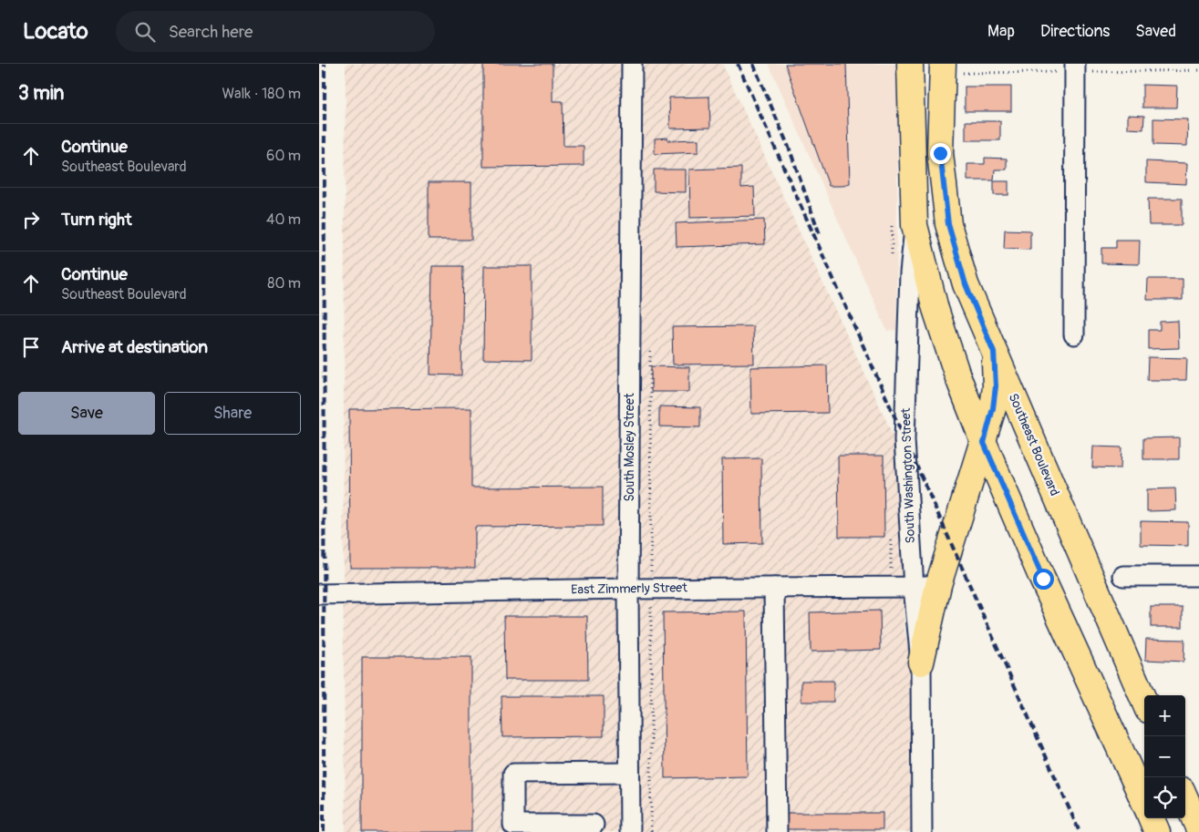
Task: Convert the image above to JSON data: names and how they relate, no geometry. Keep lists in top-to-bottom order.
{
  "streets": {
    "main road": ["Southeast Boulevard", "South Washington Street"],
    "street": ["South Mosley Street", "East Zimmerly Street"]
  },
  "crossings": [
    ["South Mosley Street", "East Zimmerly Street"],
    ["South Washington Street", "East Zimmerly Street"]
  ],
  "page": {
    "header": "Locato",
    "search": "Search here",
    "nav": ["Map", "Directions", "Saved"],
    "heading": ["3 min", "Walk · 180 m"],
    "list": [
      ["Continue", "Southeast Boulevard", "60 m"],
      ["Turn right", "40 m"],
      ["Continue", "Southeast Boulevard", "80 m"],
      "Arrive at destination"
    ],
    "buttons": ["Save", "Share"],
    "map_buttons": ["+", "−"]
  }
}
